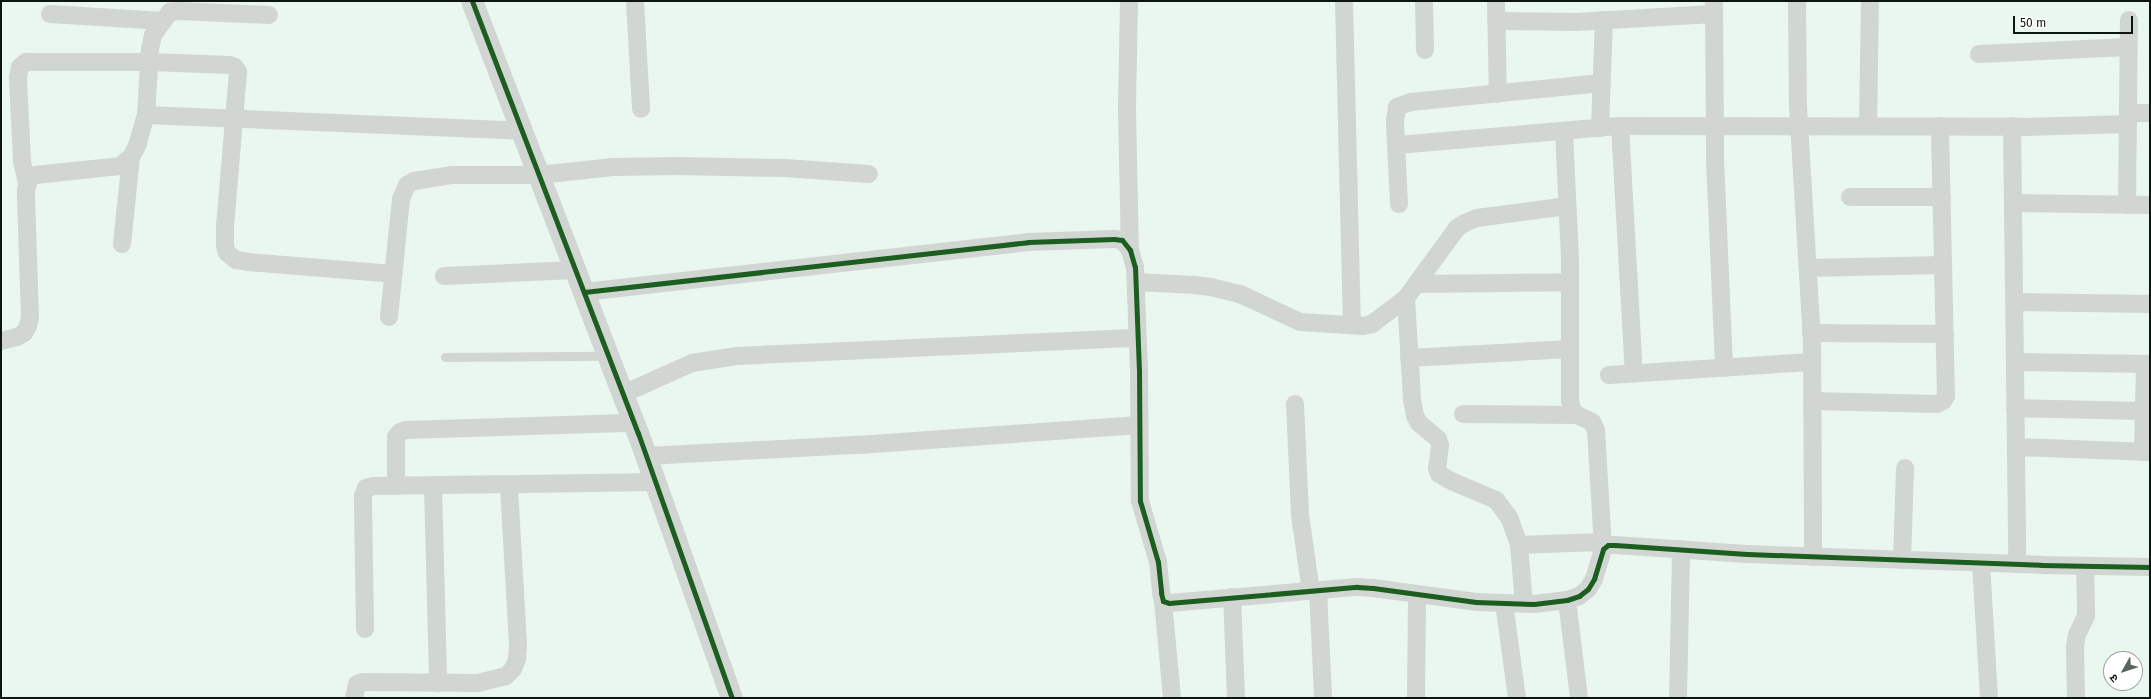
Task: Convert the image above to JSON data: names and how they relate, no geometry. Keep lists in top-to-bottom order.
{
  "scale_bar": "50 m",
  "north": "bottom left"
}
